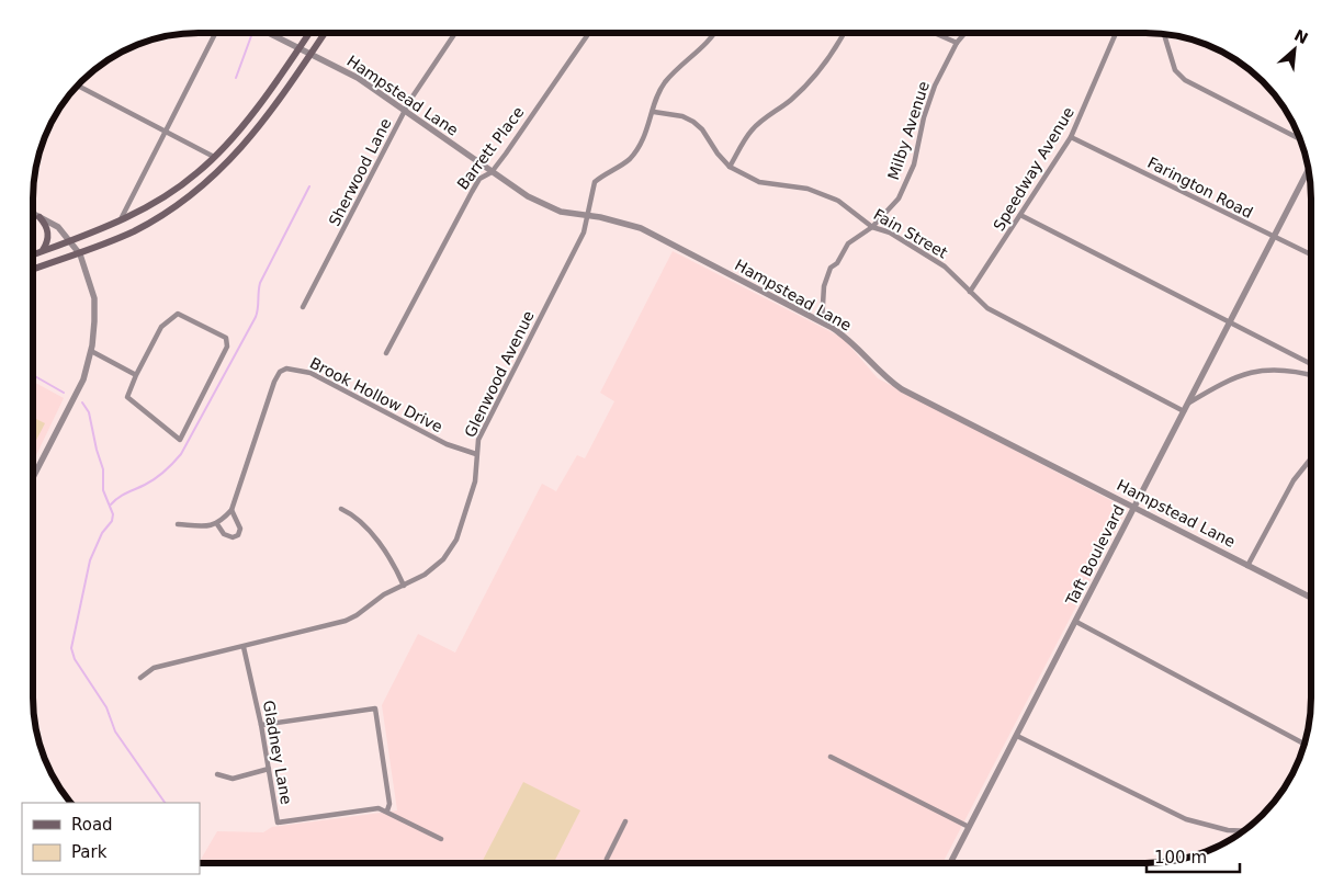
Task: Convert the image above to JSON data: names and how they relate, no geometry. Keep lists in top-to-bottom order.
{
  "streets": {
    "street": [
      "Hampstead Lane",
      "Milby Avenue",
      "Barrett Place",
      "Speedway Avenue",
      "Sherwood Lane",
      "Farington Road",
      "Fain Street",
      "Glenwood Avenue",
      "Brook Hollow Drive",
      "Taft Boulevard",
      "Gladney Lane"
    ]
  },
  "crossings": [
    ["Hampstead Lane", "Milby Avenue"],
    ["Hampstead Lane", "Barrett Place"],
    ["Hampstead Lane", "Sherwood Lane"],
    ["Hampstead Lane", "Glenwood Avenue"],
    ["Hampstead Lane", "Taft Boulevard"],
    ["Milby Avenue", "Fain Street"],
    ["Speedway Avenue", "Farington Road"],
    ["Speedway Avenue", "Fain Street"],
    ["Farington Road", "Taft Boulevard"],
    ["Fain Street", "Glenwood Avenue"],
    ["Fain Street", "Taft Boulevard"],
    ["Glenwood Avenue", "Brook Hollow Drive"],
    ["Glenwood Avenue", "Gladney Lane"]
  ],
  "legend": ["Road", "Park"],
  "scale_bar": "100 m",
  "north": "top right"
}
